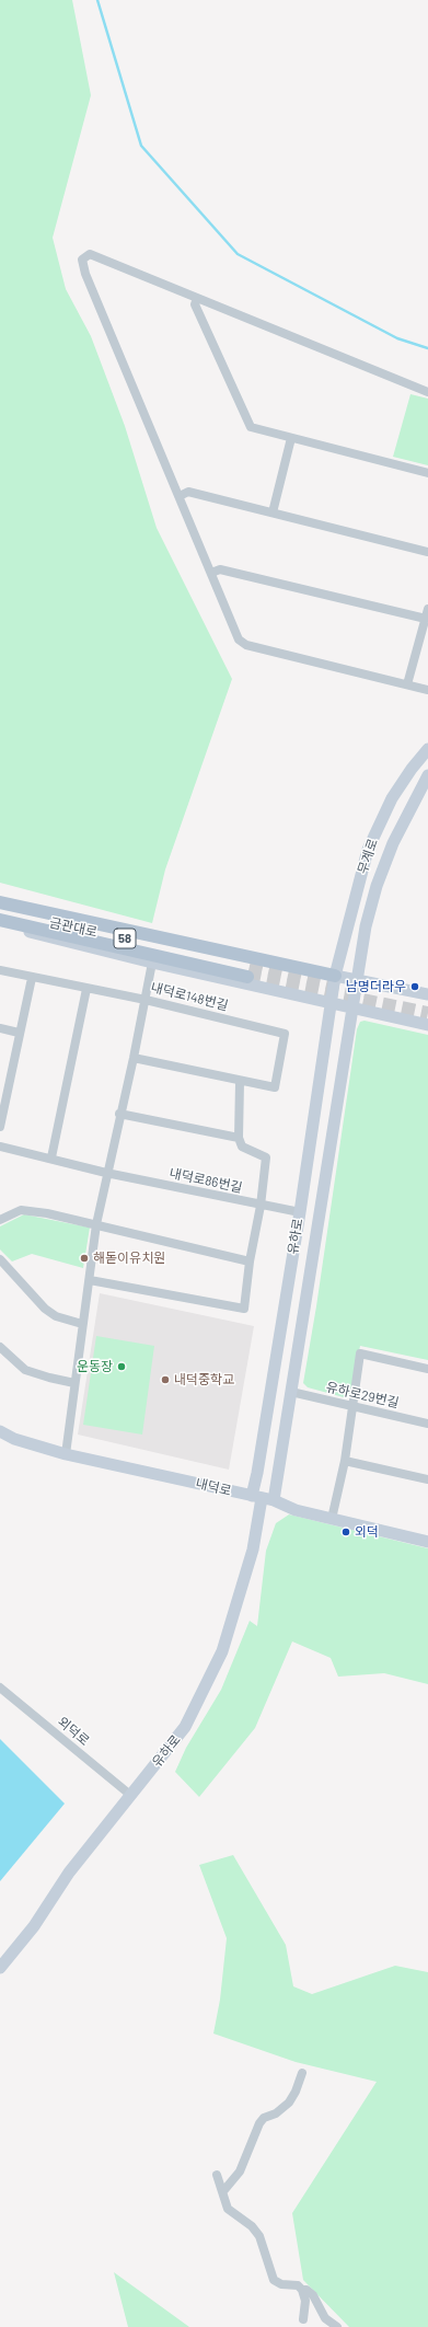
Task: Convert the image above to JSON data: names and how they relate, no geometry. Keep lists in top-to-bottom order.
{
  "streets": {
    "main road": ["금관대로", "58"],
    "street": [
      "무계로",
      "내덕로148번길",
      "내덕로86번길",
      "유하로",
      "유하로29번길",
      "내덕로",
      "외덕로"
    ]
  },
  "crossings": [
    ["무계로", "유하로"],
    ["내덕로86번길", "유하로"],
    ["유하로", "유하로29번길"],
    ["유하로", "내덕로"],
    ["유하로", "외덕로"]
  ],
  "places": [
    "남명더라우",
    "해돋이유치원",
    "운동장",
    "내덕중학교",
    "외덕"
  ]
}
